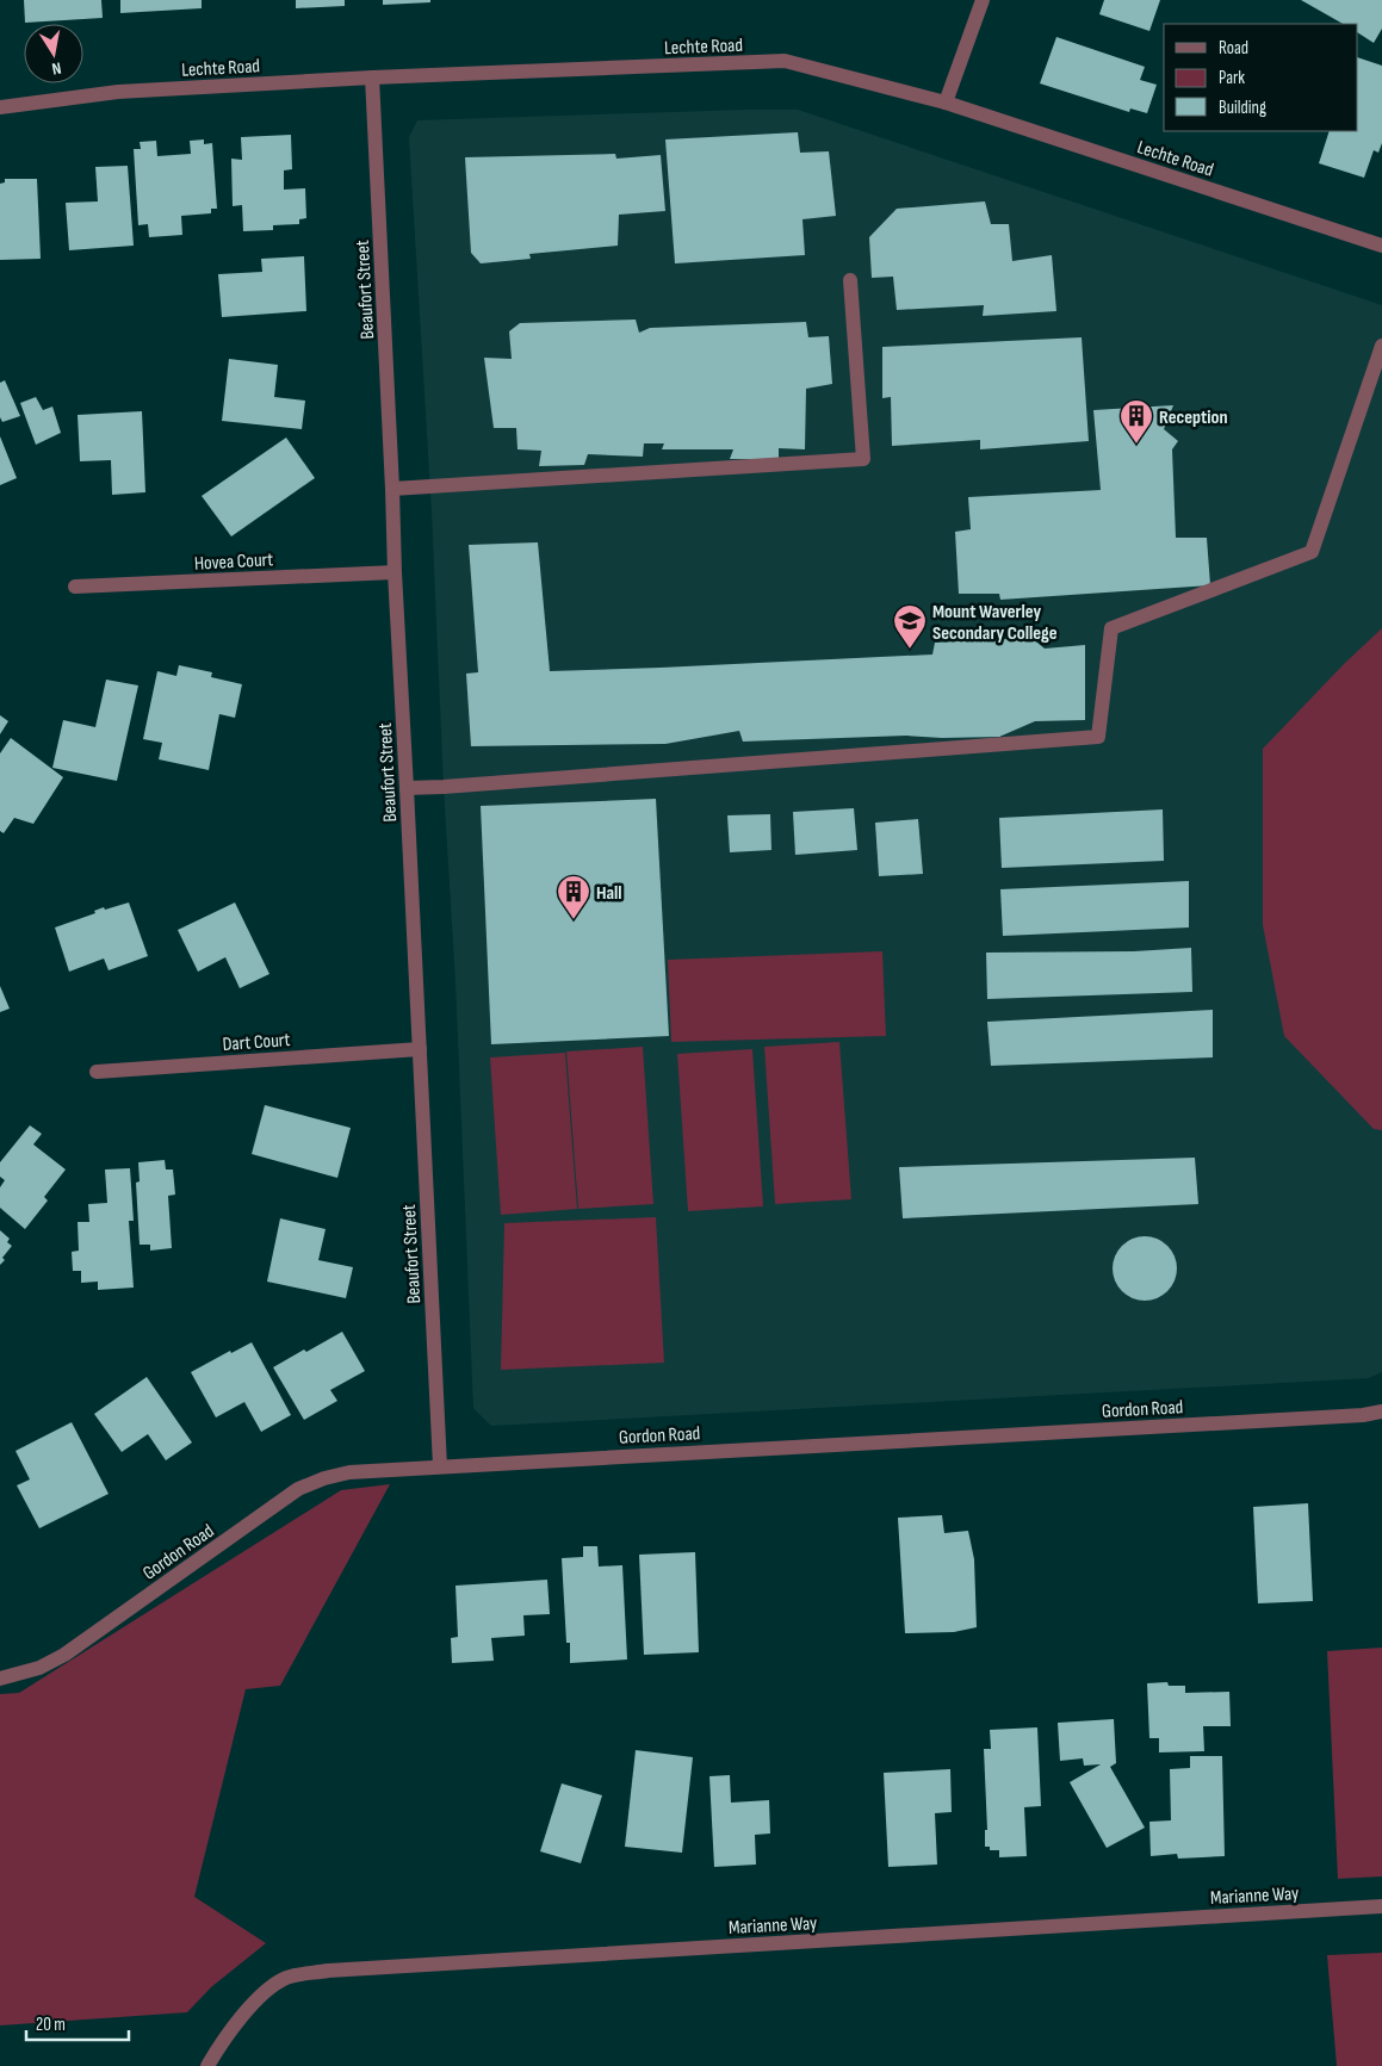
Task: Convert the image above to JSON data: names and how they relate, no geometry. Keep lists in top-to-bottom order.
{
  "streets": {
    "street": [
      "Lechte Road",
      "Beaufort Street",
      "Hovea Court",
      "Dart Court",
      "Gordon Road",
      "Marianne Way"
    ]
  },
  "crossings": [
    ["Lechte Road", "Beaufort Street"],
    ["Beaufort Street", "Hovea Court"],
    ["Beaufort Street", "Dart Court"],
    ["Beaufort Street", "Gordon Road"]
  ],
  "places": {
    "building": ["Reception", "Hall"],
    "school or university": ["Mount Waverley Secondary College"]
  },
  "legend": ["Road", "Park", "Building"],
  "scale_bar": "20 m",
  "north": "bottom"
}
